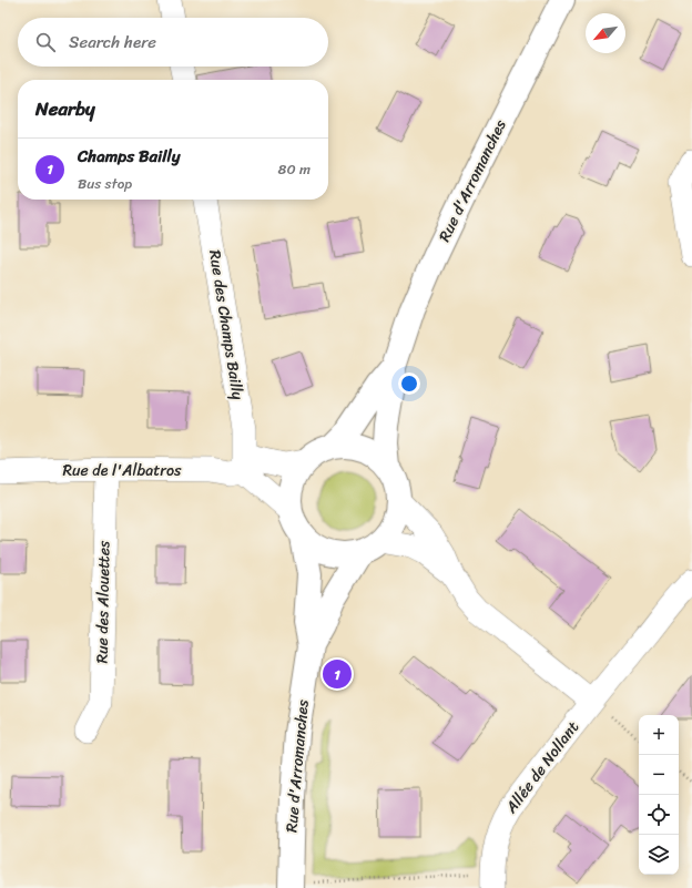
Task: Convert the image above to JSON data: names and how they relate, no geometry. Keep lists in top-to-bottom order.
{
  "streets": {
    "main road": ["Rue d'Arromanches"],
    "street": [
      "Rue des Champs Bailly",
      "Rue de l'Albatros",
      "Rue des Alouettes",
      "Allée de Nollant"
    ]
  },
  "crossings": [
    ["Rue des Champs Bailly", "Rue de l'Albatros"],
    ["Rue de l'Albatros", "Rue des Alouettes"]
  ],
  "north": "bottom left",
  "page": {
    "search": "Search here",
    "heading": "Nearby",
    "list": [
      {
        "mark": "1",
        "name": "Champs Bailly",
        "note": "Bus stop",
        "value": "80 m"
      }
    ],
    "pins": "1",
    "map_buttons": ["+", "−"]
  }
}
